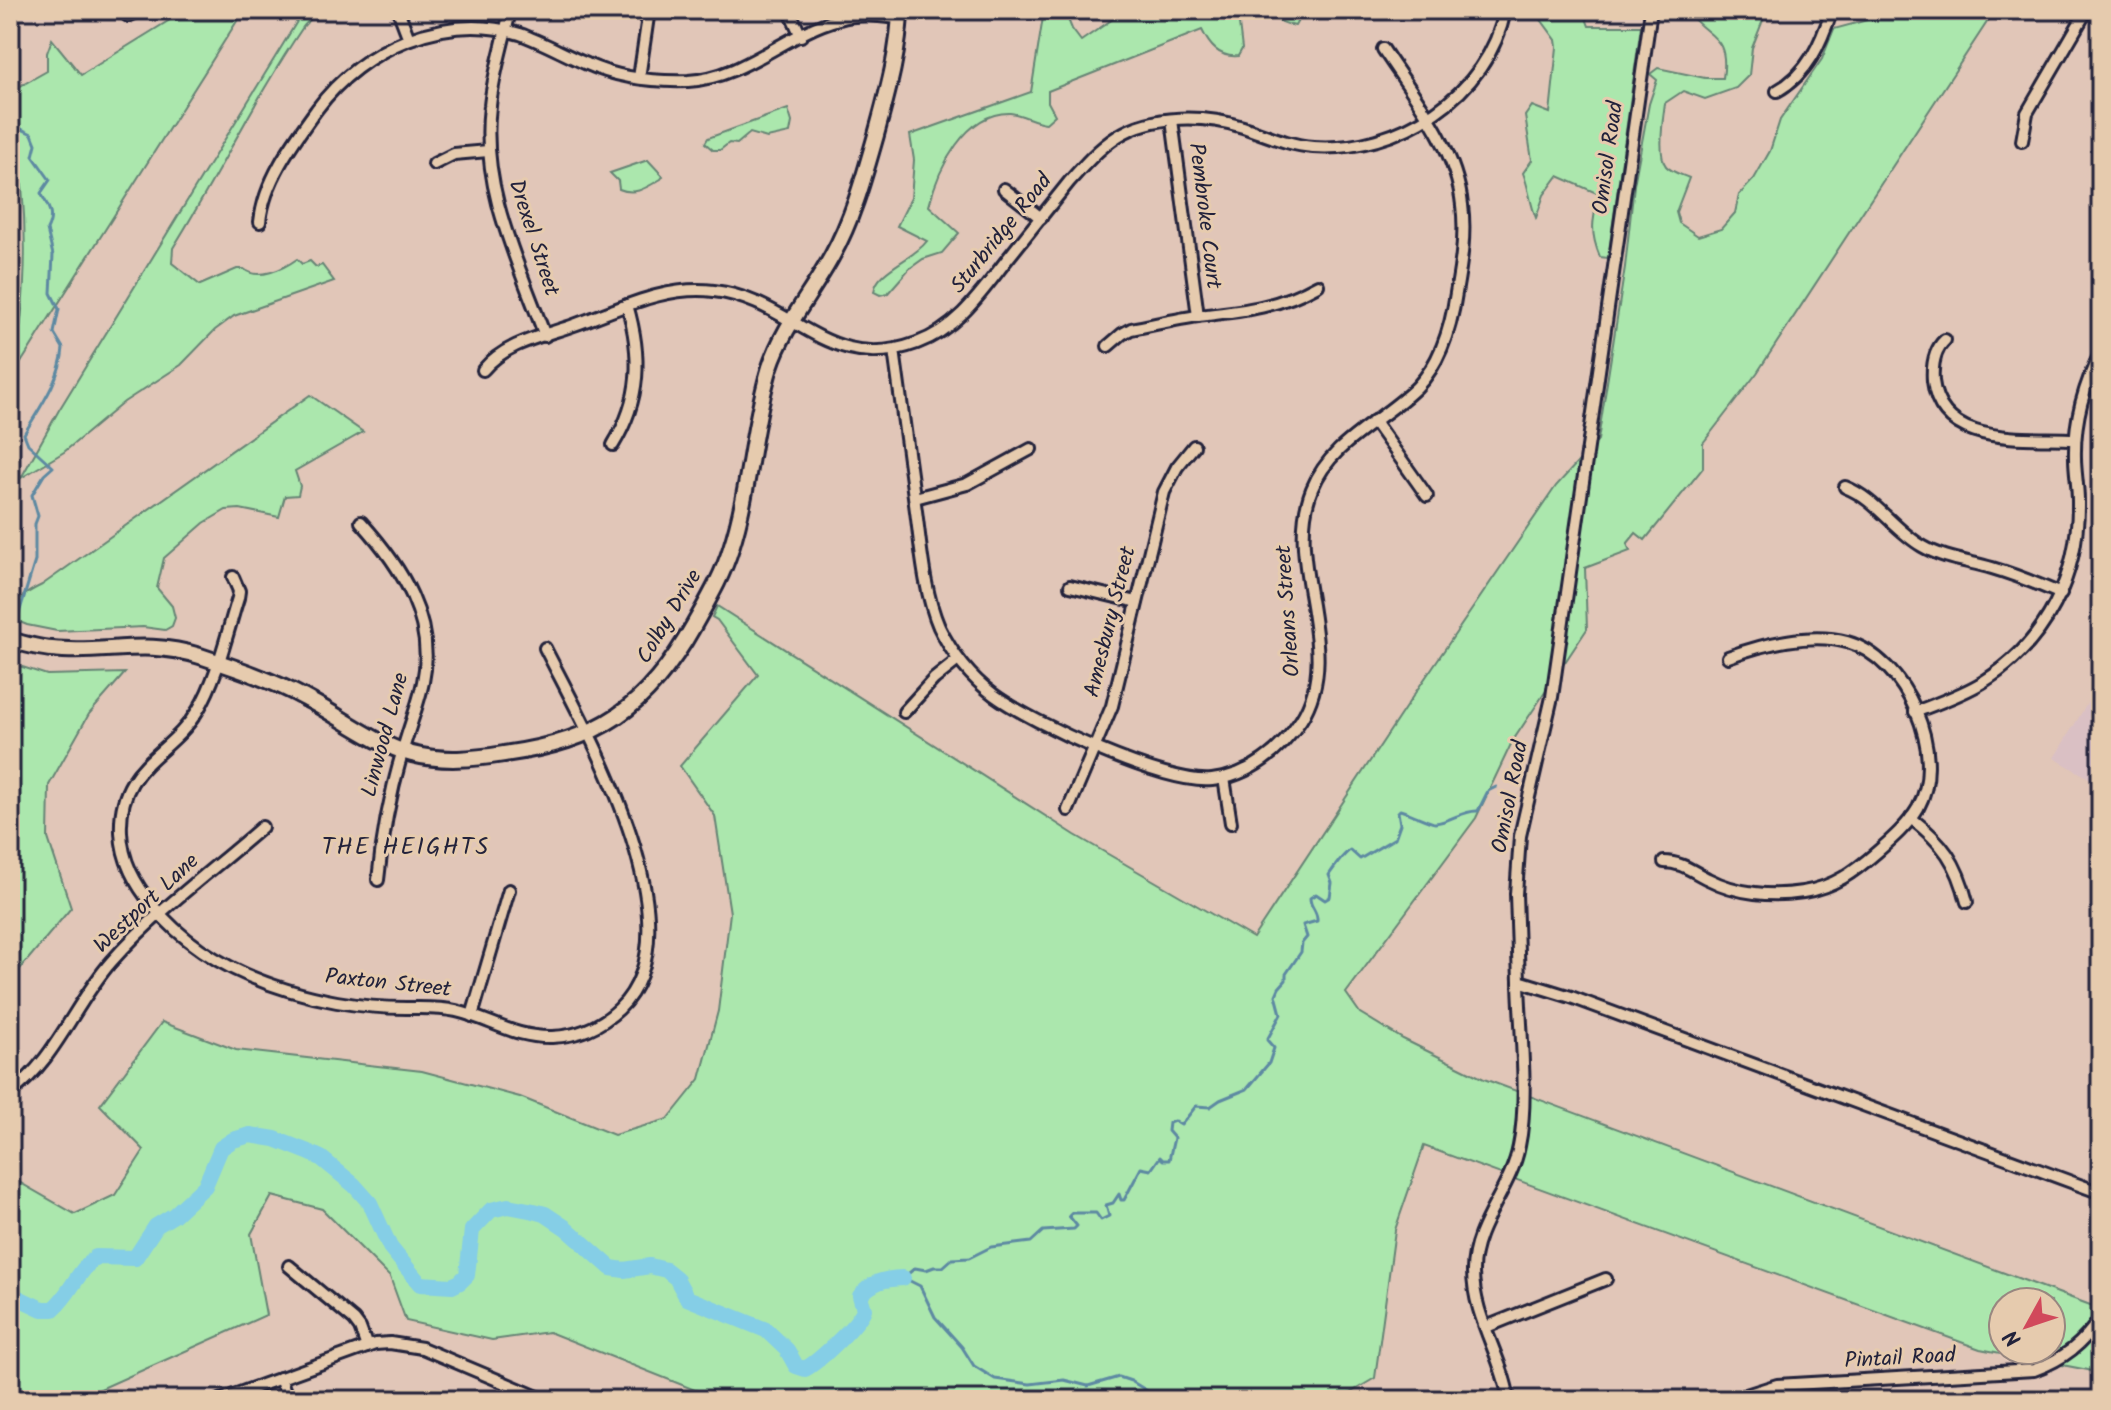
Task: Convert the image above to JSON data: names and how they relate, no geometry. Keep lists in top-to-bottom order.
{
  "streets": {
    "street": [
      "Omisol Road",
      "Pembroke Court",
      "Sturbridge Road",
      "Drexel Street",
      "Orleans Street",
      "Colby Drive",
      "Amesbury Street",
      "Linwood Lane",
      "Westport Lane",
      "Paxton Street",
      "Pintail Road"
    ]
  },
  "crossings": [
    ["Pembroke Court", "Sturbridge Road"],
    ["Sturbridge Road", "Drexel Street"],
    ["Sturbridge Road", "Orleans Street"],
    ["Sturbridge Road", "Colby Drive"],
    ["Orleans Street", "Amesbury Street"],
    ["Colby Drive", "Linwood Lane"],
    ["Colby Drive", "Paxton Street"],
    ["Westport Lane", "Paxton Street"]
  ],
  "districts": ["THE HEIGHTS"],
  "north": "bottom left"
}
